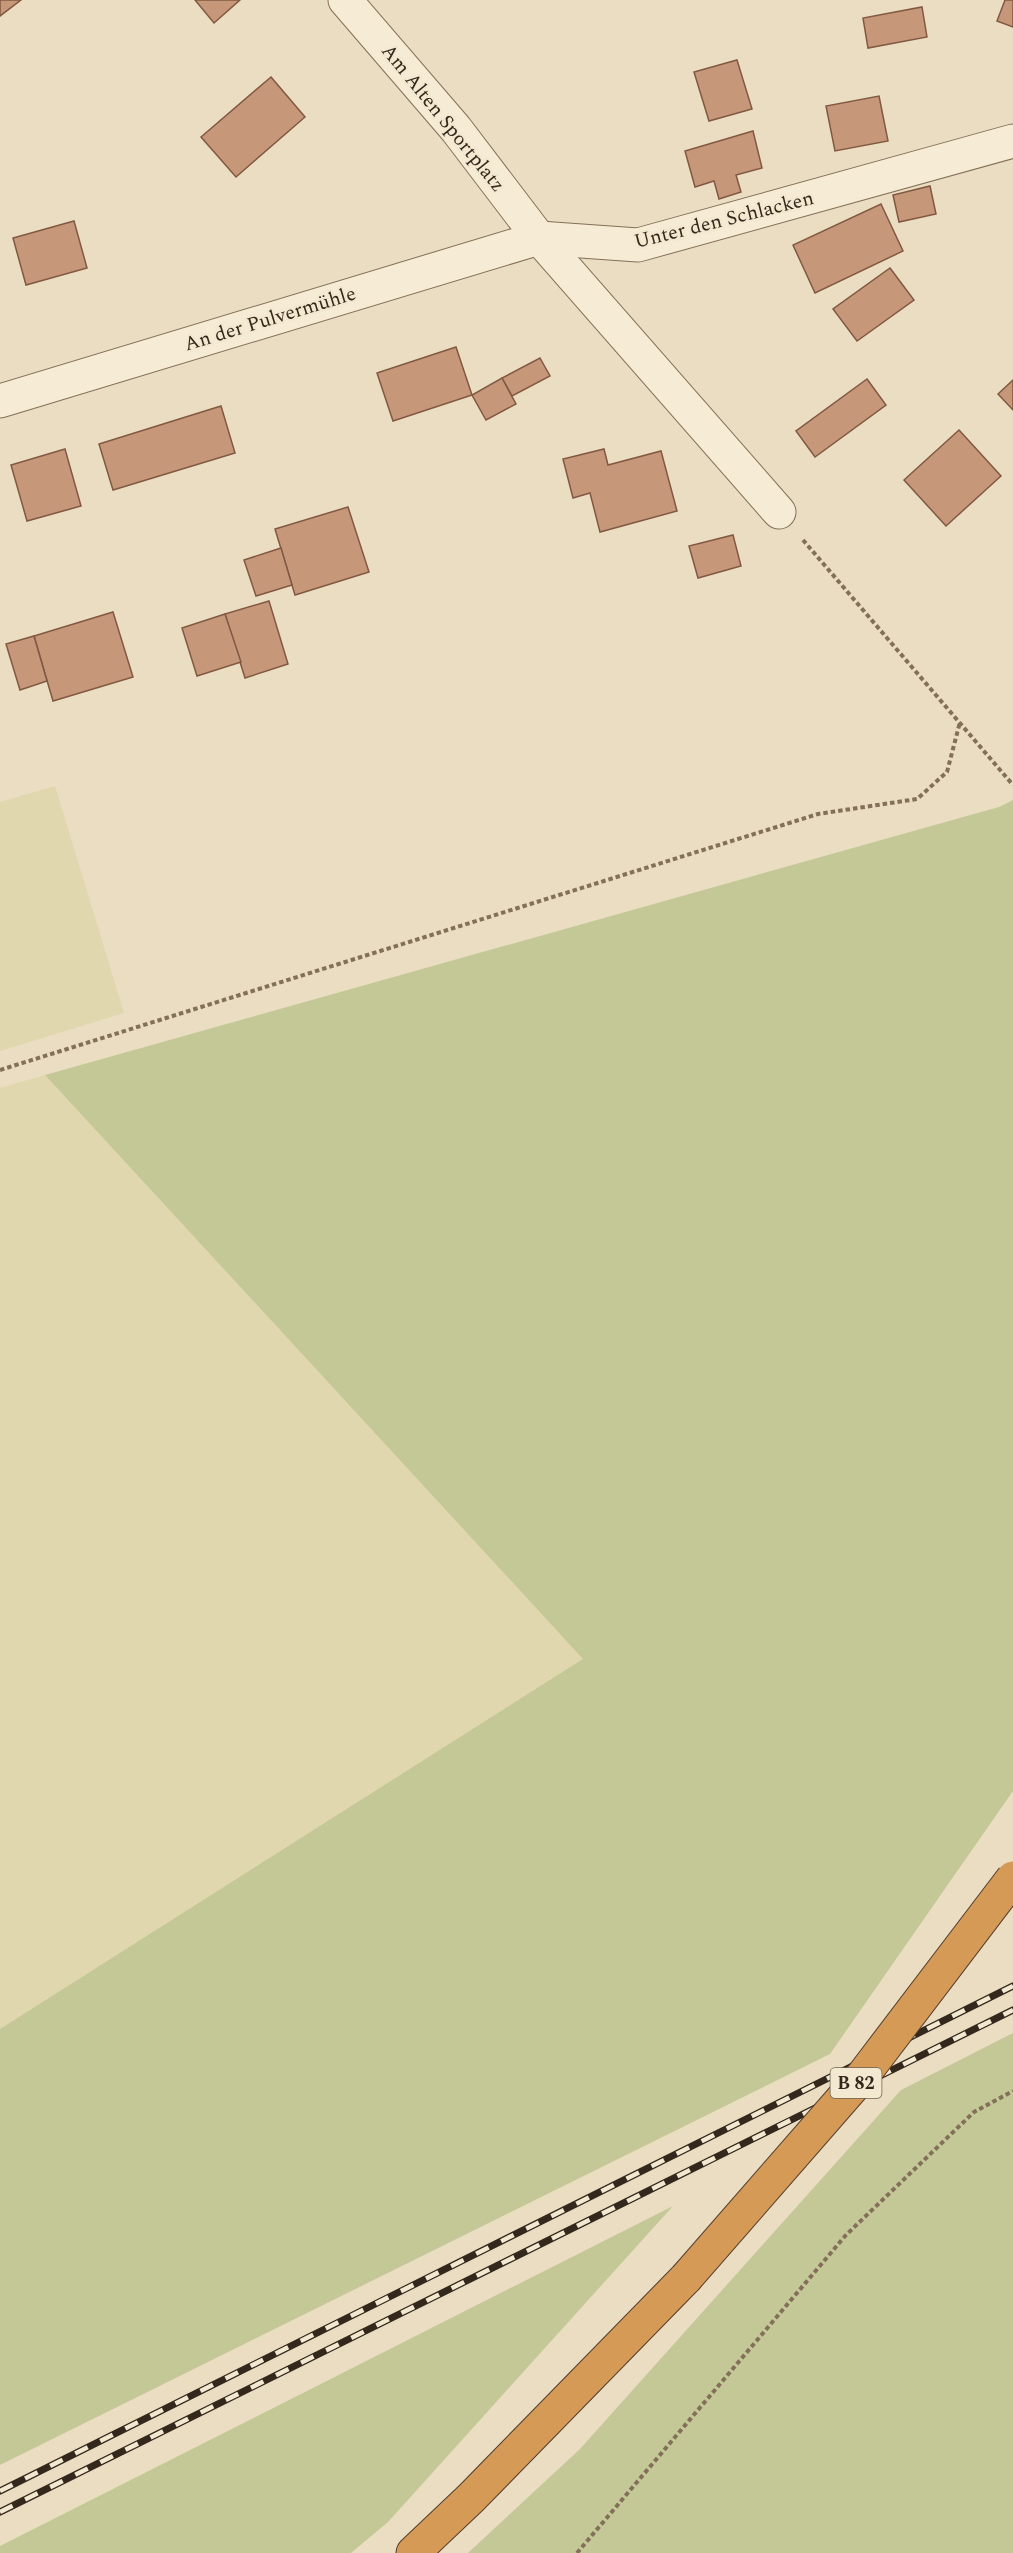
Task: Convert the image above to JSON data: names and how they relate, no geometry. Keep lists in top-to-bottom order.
{
  "streets": {
    "highway": ["B 82"],
    "street": ["Am Alten Sportplatz", "Unter den Schlacken", "An der Pulvermühle"]
  },
  "crossings": [
    ["Am Alten Sportplatz", "Unter den Schlacken"],
    ["Am Alten Sportplatz", "An der Pulvermühle"],
    ["Unter den Schlacken", "An der Pulvermühle"]
  ]
}
